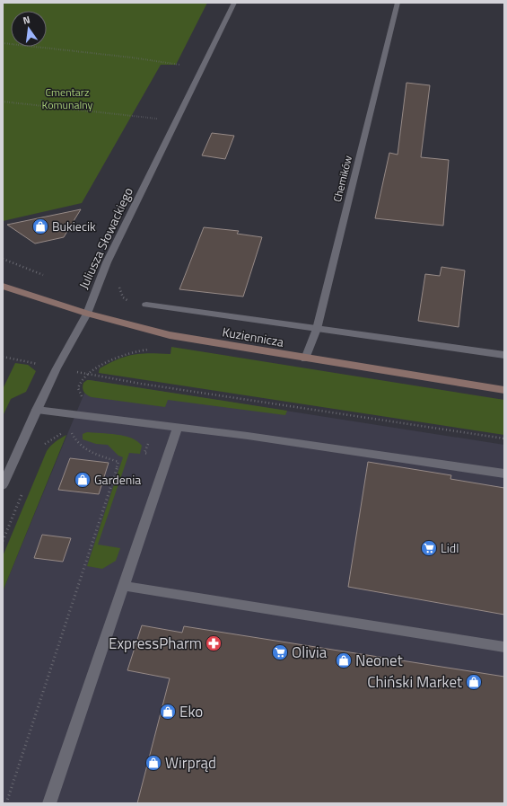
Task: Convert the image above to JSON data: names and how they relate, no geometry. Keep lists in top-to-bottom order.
{
  "streets": {
    "main road": ["Kuziennicza"],
    "street": ["Chemików", "Juliusza Słowackiego"]
  },
  "crossings": [
    ["Chemików", "Kuziennicza"],
    ["Juliusza Słowackiego", "Kuziennicza"]
  ],
  "parks": ["Cmentarz Komunalny"],
  "places": {
    "shop": [
      "Bukiecik",
      "Gardenia",
      "Neonet",
      "Chiński Market",
      "Eko",
      "Wirprąd"
    ],
    "supermarket": ["Lidl", "Olivia"],
    "pharmacy": ["ExpressPharm"]
  },
  "north": "top"
}
